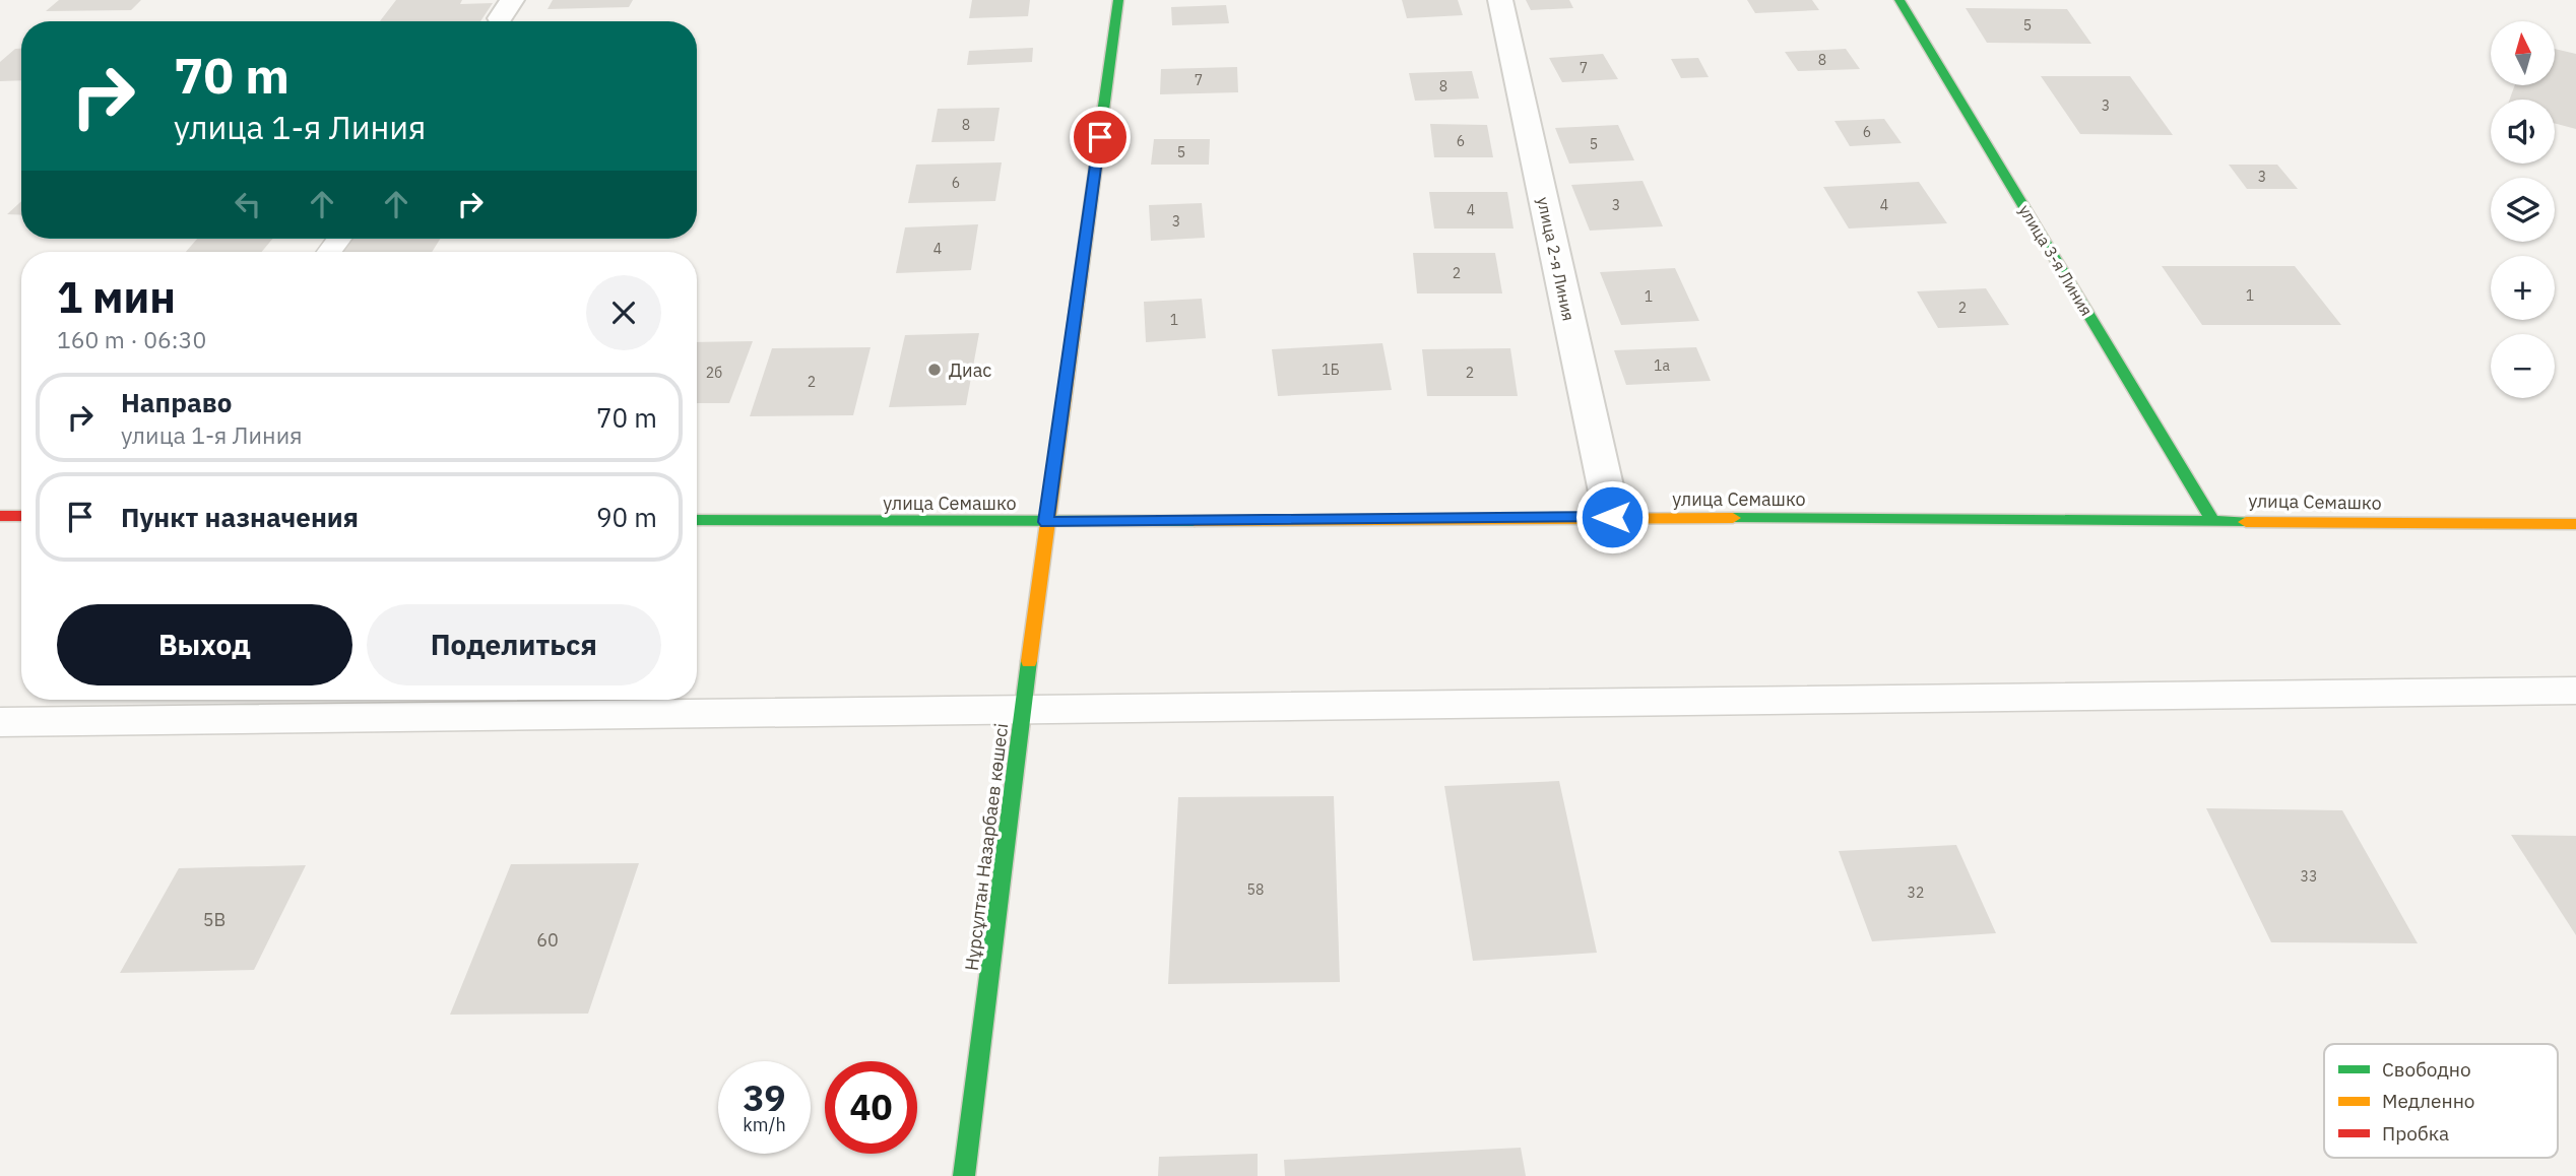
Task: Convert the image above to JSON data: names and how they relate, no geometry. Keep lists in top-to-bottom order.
{
  "streets": {
    "street": [
      "улица 2-я Линия",
      "улица 3-я Линия",
      "улица Семашко",
      "Нұрсұлтан Назарбаев көшесі"
    ]
  },
  "crossings": [
    ["улица 2-я Линия", "улица Семашко"],
    ["улица 3-я Линия", "улица Семашко"],
    ["улица Семашко", "Нұрсұлтан Назарбаев көшесі"]
  ],
  "places": ["Диас"],
  "house_numbers": [
    "5",
    "8",
    "7",
    "7",
    "8",
    "3",
    "8",
    "6",
    "6",
    "5",
    "5",
    "3",
    "6",
    "3",
    "4",
    "4",
    "3",
    "4",
    "2",
    "1",
    "1",
    "2",
    "1",
    "1а",
    "1Б",
    "2б",
    "2",
    "2",
    "33",
    "58",
    "32",
    "5В",
    "60"
  ],
  "legend": ["Свободно", "Медленно", "Пробка"],
  "north": "top",
  "page": {
    "map_buttons": ["+", "−"],
    "turn": ["70 m", "улица 1-я Линия"],
    "heading": ["1 мин", "160 m · 06:30"],
    "list": [
      {
        "name": "Направо",
        "note": "улица 1-я Линия",
        "value": "70 m"
      },
      {
        "name": "Пункт назначения",
        "value": "90 m"
      }
    ],
    "buttons": ["Выход", "Поделиться"],
    "speed": "39 km/h",
    "limit": "40"
  }
}
